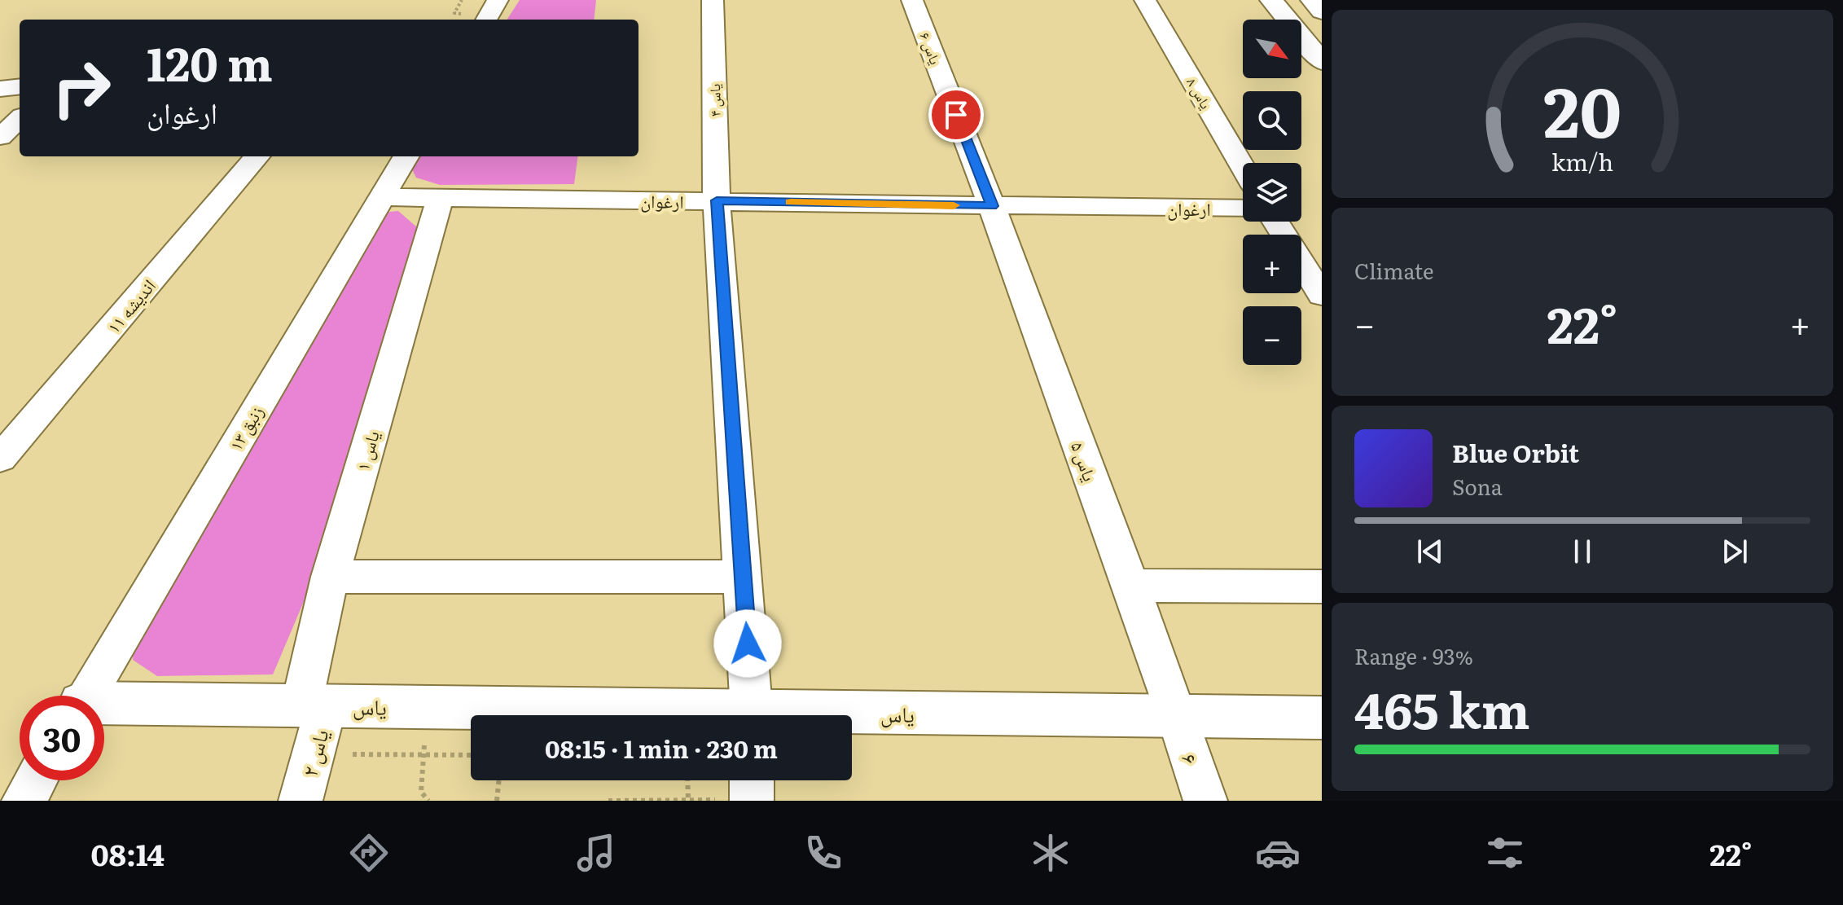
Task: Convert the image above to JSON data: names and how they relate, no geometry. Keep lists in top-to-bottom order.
{
  "streets": {
    "street": [
      "یاس ۶",
      "یاس ۸",
      "یاس ۴",
      "ارغوان",
      "اندیشه ۱۱",
      "زنبق ۱۳",
      "یاس ۱",
      "یاس ۵",
      "یاس",
      "یاس ۲",
      "۶"
    ]
  },
  "crossings": [
    ["یاس ۶", "ارغوان"],
    ["یاس ۶", "یاس ۵"],
    ["یاس ۴", "ارغوان"],
    ["ارغوان", "زنبق ۱۳"],
    ["ارغوان", "یاس ۱"],
    ["ارغوان", "یاس ۵"],
    ["یاس ۱", "یاس"],
    ["یاس ۱", "یاس ۲"],
    ["یاس ۵", "یاس"],
    ["یاس ۵", "۶"],
    ["یاس", "یاس ۲"],
    ["یاس", "۶"]
  ],
  "north": "bottom right",
  "page": {
    "map_buttons": ["+", "−"],
    "turn": ["120 m", "ارغوان"],
    "tile": [
      "Climate",
      ["Range · 93%", "465 km"]
    ],
    "heat": ["−", "22°", "+"],
    "song": ["Blue Orbit", "Sona"],
    "limit": "30",
    "trip": "08:15 · 1 min · 230 m",
    "tabs": ["08:14", "22°"],
    "gauge": ["20", "km/h"]
  }
}
